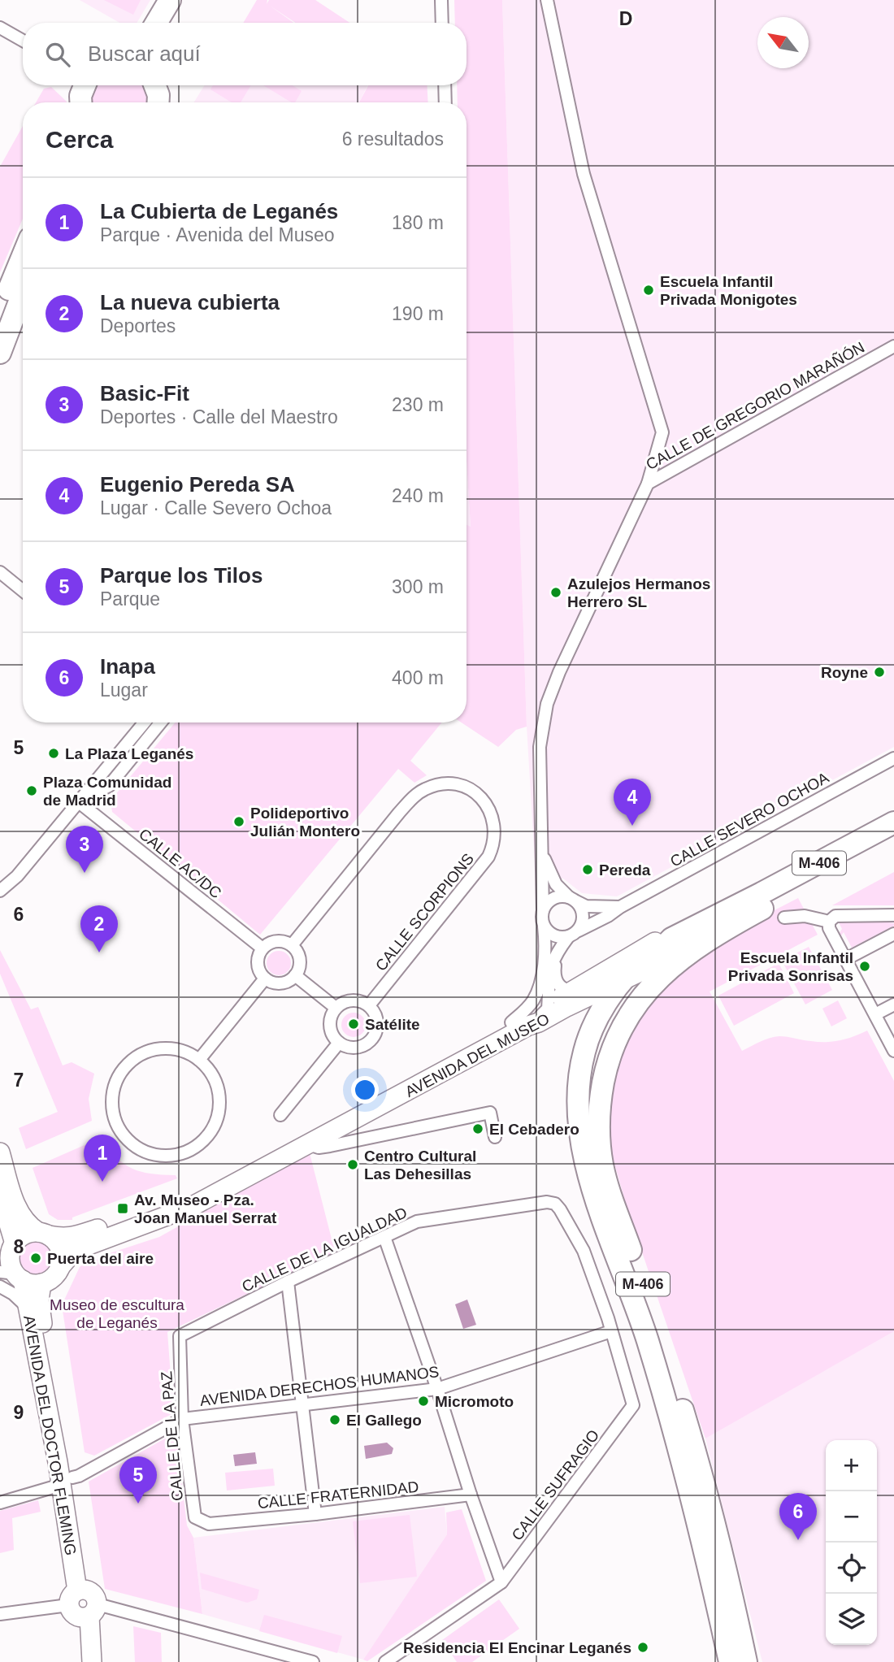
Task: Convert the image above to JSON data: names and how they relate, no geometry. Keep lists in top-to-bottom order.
{
  "streets": {
    "highway": ["M-406", "AVENIDA DEL MUSEO"],
    "main road": ["AVENIDA DEL DOCTOR FLEMING"],
    "street": [
      "CALLE DE GREGORIO MARAÑÓN",
      "CALLE SEVERO OCHOA",
      "CALLE AC/DC",
      "CALLE SCORPIONS",
      "CALLE DE LA IGUALDAD",
      "AVENIDA DERECHOS HUMANOS",
      "CALLE DE LA PAZ",
      "CALLE SUFRAGIO",
      "CALLE FRATERNIDAD"
    ]
  },
  "crossings": [
    ["CALLE DE GREGORIO MARAÑÓN", "CALLE SEVERO OCHOA"],
    ["CALLE AC/DC", "CALLE SCORPIONS"],
    ["M-406", "AVENIDA DEL MUSEO"],
    ["AVENIDA DEL MUSEO", "AVENIDA DEL DOCTOR FLEMING"],
    ["CALLE DE LA IGUALDAD", "AVENIDA DERECHOS HUMANOS"],
    ["CALLE DE LA IGUALDAD", "CALLE DE LA PAZ"],
    ["CALLE DE LA IGUALDAD", "CALLE SUFRAGIO"],
    ["AVENIDA DERECHOS HUMANOS", "AVENIDA DEL DOCTOR FLEMING"],
    ["AVENIDA DERECHOS HUMANOS", "CALLE DE LA PAZ"],
    ["AVENIDA DERECHOS HUMANOS", "CALLE SUFRAGIO"],
    ["CALLE DE LA PAZ", "CALLE FRATERNIDAD"]
  ],
  "parks": ["Museo de escultura de Leganés"],
  "places": {
    "other": [
      "Escuela Infantil Privada Monigotes",
      "Azulejos Hermanos Herrero SL",
      "Royne",
      "La Plaza Leganés",
      "Plaza Comunidad de Madrid",
      "Polideportivo Julián Montero",
      "Pereda",
      "Escuela Infantil Privada Sonrisas",
      "Satélite",
      "El Cebadero",
      "Centro Cultural Las Dehesillas",
      "Puerta del aire",
      "Micromoto",
      "El Gallego",
      "Residencia El Encinar Leganés"
    ],
    "transit": ["Av. Museo - Pza. Joan Manuel Serrat"]
  },
  "north": "top left",
  "page": {
    "search": "Buscar aquí",
    "heading": ["Cerca", "6 resultados"],
    "list": [
      {
        "mark": "1",
        "name": "La Cubierta de Leganés",
        "note": "Parque · Avenida del Museo",
        "value": "180 m"
      },
      {
        "mark": "2",
        "name": "La nueva cubierta",
        "note": "Deportes",
        "value": "190 m"
      },
      {
        "mark": "3",
        "name": "Basic-Fit",
        "note": "Deportes · Calle del Maestro",
        "value": "230 m"
      },
      {
        "mark": "4",
        "name": "Eugenio Pereda SA",
        "note": "Lugar · Calle Severo Ochoa",
        "value": "240 m"
      },
      {
        "mark": "5",
        "name": "Parque los Tilos",
        "note": "Parque",
        "value": "300 m"
      },
      {
        "mark": "6",
        "name": "Inapa",
        "note": "Lugar",
        "value": "400 m"
      }
    ],
    "pins": [
      "4",
      "3",
      "2",
      "1",
      "5",
      "6"
    ],
    "map_buttons": ["+", "−"]
  },
  "grid": {
    "columns": ["D"],
    "rows": [
      "5",
      "6",
      "7",
      "8",
      "9"
    ]
  }
}
